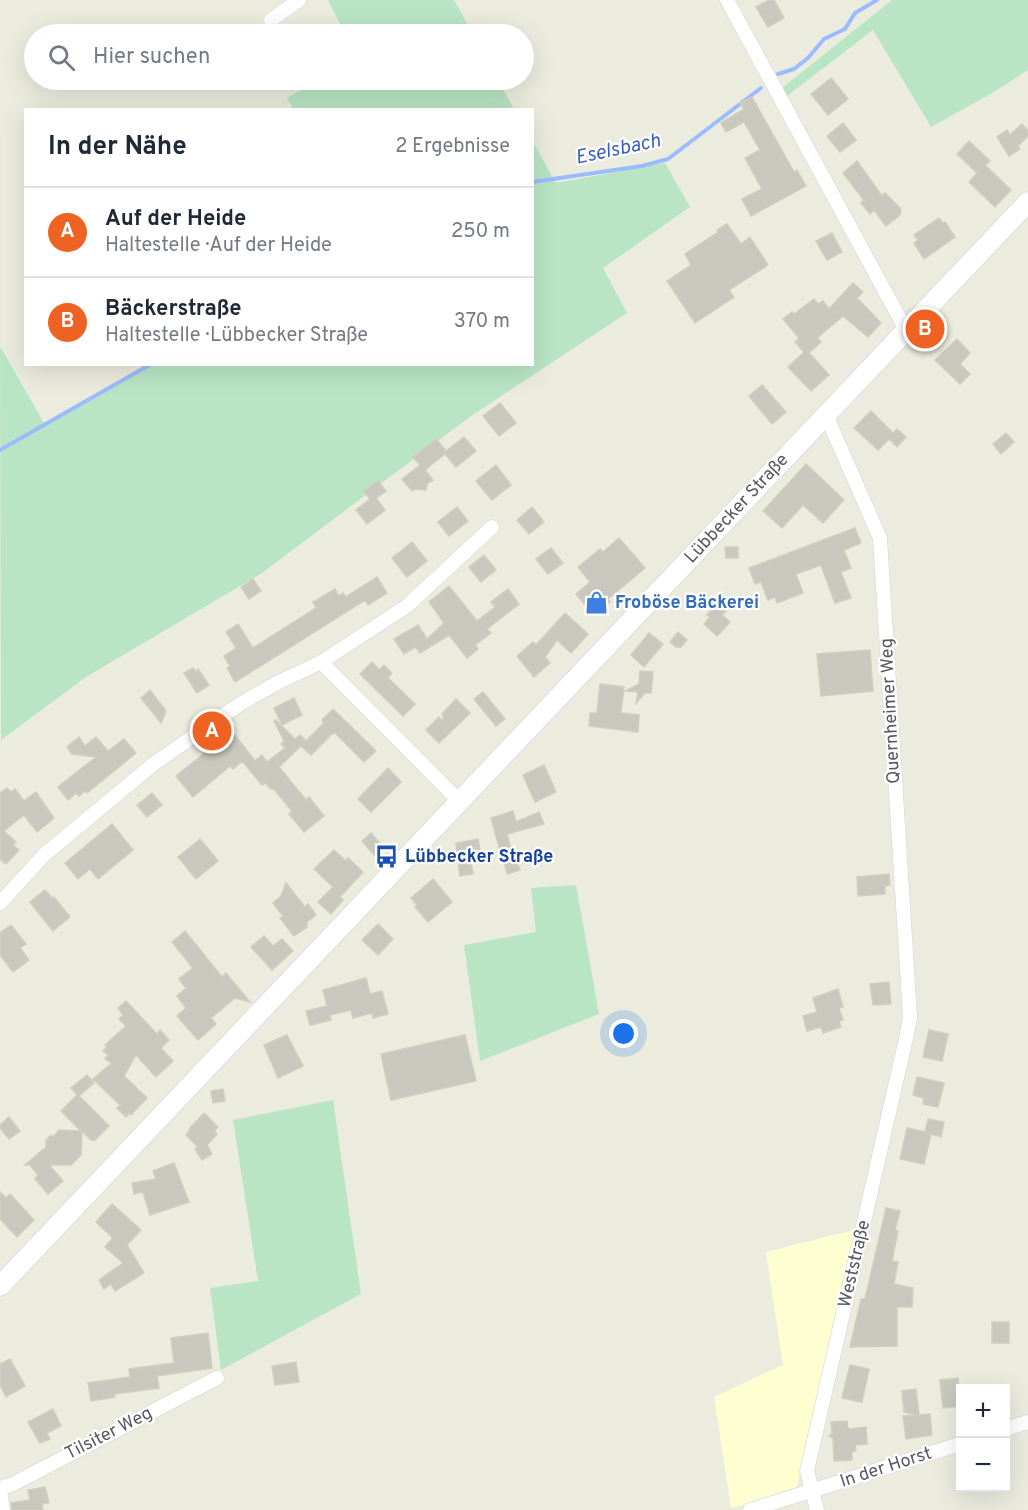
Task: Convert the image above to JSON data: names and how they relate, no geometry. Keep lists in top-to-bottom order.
{
  "streets": {
    "main road": ["Lübbecker Straße"],
    "street": [
      "Quernheimer Weg",
      "Weststraße",
      "Tilsiter Weg",
      "In der Horst"
    ]
  },
  "crossings": [
    ["Lübbecker Straße", "Quernheimer Weg"],
    ["Quernheimer Weg", "Weststraße"],
    ["Weststraße", "In der Horst"]
  ],
  "water": ["Eselsbach"],
  "places": {
    "shop": ["Froböse Bäckerei"],
    "bus stop": ["Lübbecker Straße"]
  },
  "page": {
    "search": "Hier suchen",
    "heading": ["In der Nähe", "2 Ergebnisse"],
    "list": [
      {
        "mark": "A",
        "name": "Auf der Heide",
        "note": "Haltestelle · Auf der Heide",
        "value": "250 m"
      },
      {
        "mark": "B",
        "name": "Bäckerstraße",
        "note": "Haltestelle · Lübbecker Straße",
        "value": "370 m"
      }
    ],
    "pins": ["B", "A"],
    "map_buttons": ["+", "−"]
  }
}
